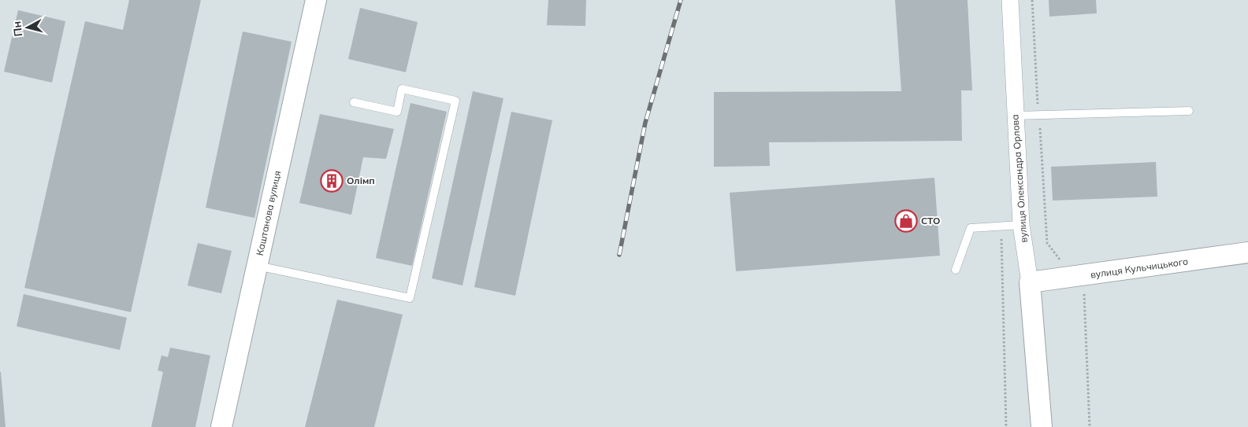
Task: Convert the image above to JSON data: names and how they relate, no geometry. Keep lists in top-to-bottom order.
{
  "streets": {
    "street": ["вулиця Олександра Орлова", "Каштанова вулиця", "вулиця Кульчицького"]
  },
  "crossings": [
    ["вулиця Олександра Орлова", "вулиця Кульчицького"]
  ],
  "places": {
    "building": ["Олімп"],
    "shop": ["СТО"]
  },
  "north": "left"
}
